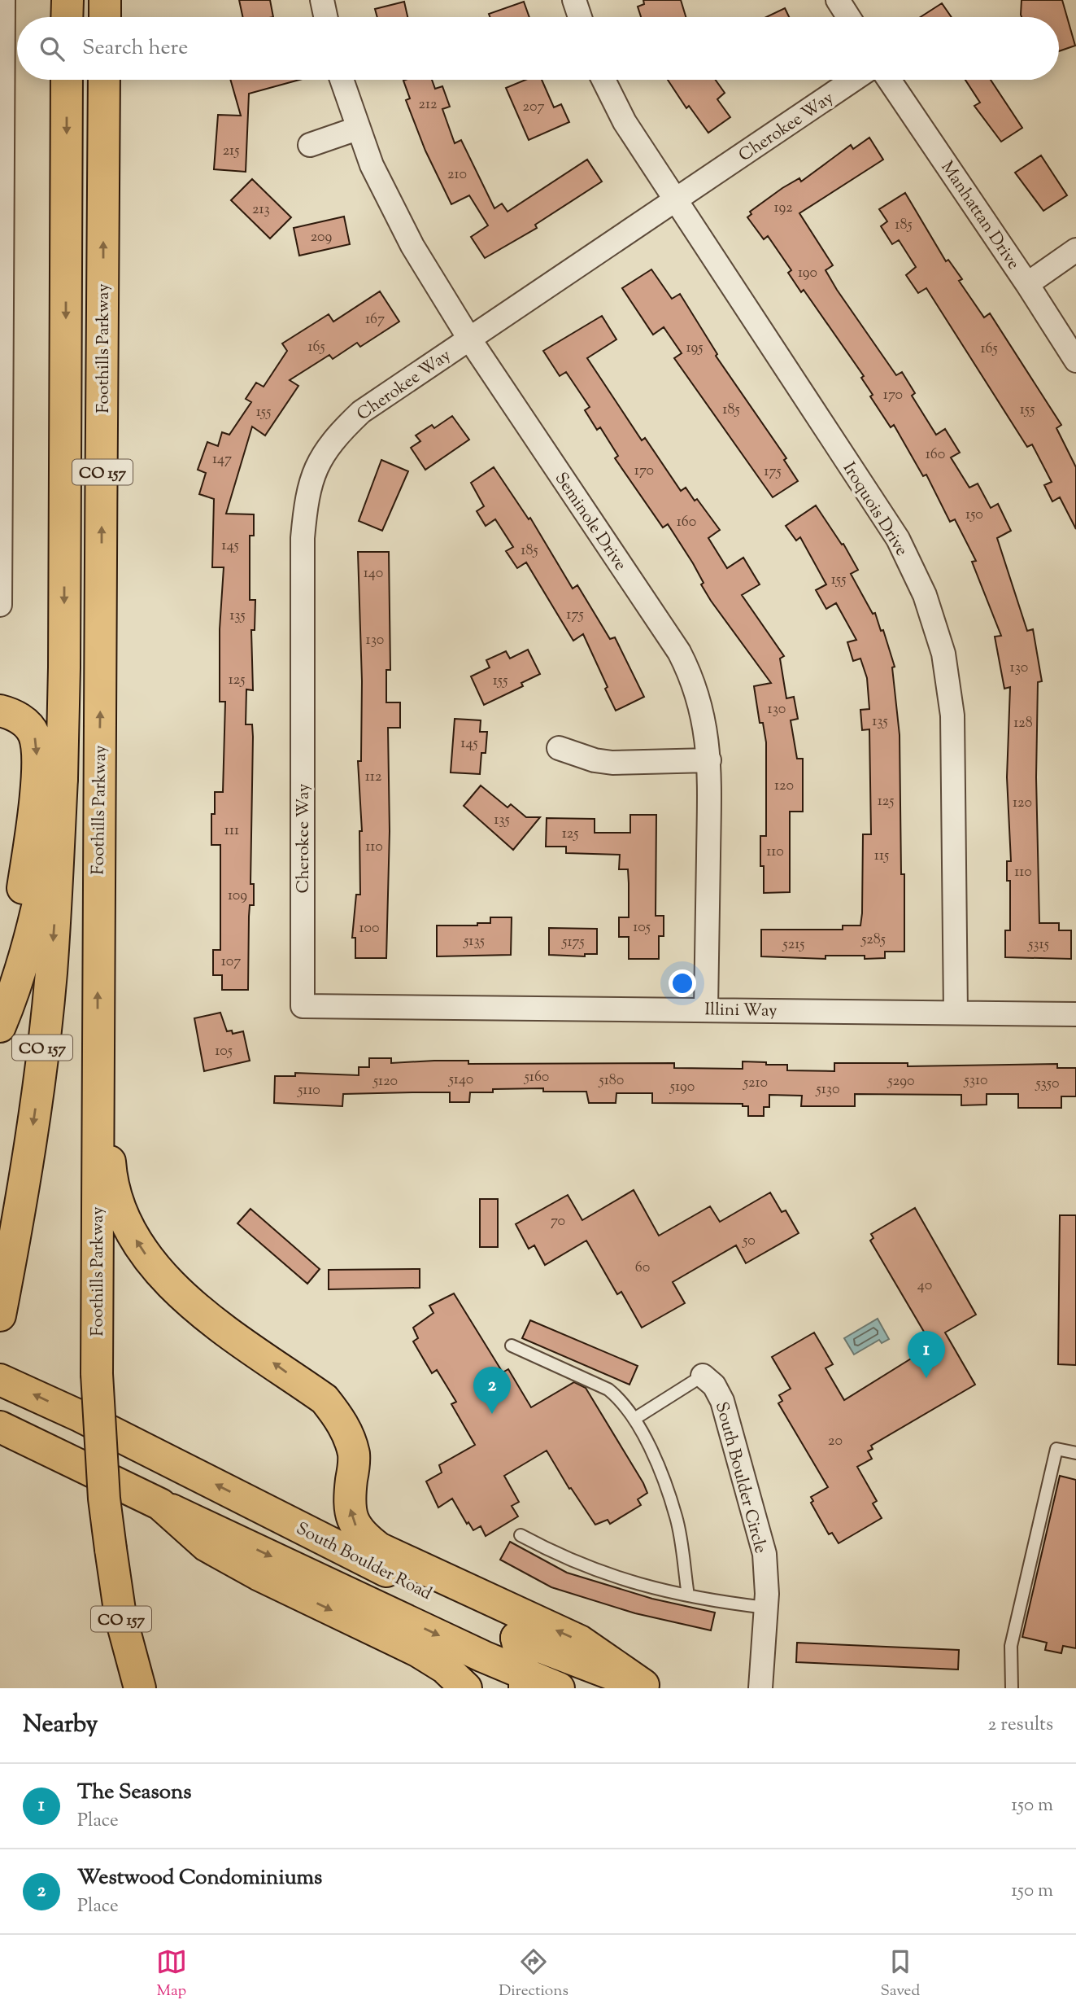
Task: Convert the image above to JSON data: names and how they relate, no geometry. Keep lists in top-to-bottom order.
{
  "streets": {
    "main road": ["Foothills Parkway", "CO 157", "South Boulder Road"],
    "street": [
      "Cherokee Way",
      "Manhattan Drive",
      "Iroquois Drive",
      "Seminole Drive",
      "Illini Way",
      "South Boulder Circle"
    ]
  },
  "crossings": [
    ["Cherokee Way", "Iroquois Drive"],
    ["Cherokee Way", "Seminole Drive"],
    ["Cherokee Way", "Illini Way"],
    ["Foothills Parkway", "CO 157"],
    ["Iroquois Drive", "Illini Way"],
    ["Seminole Drive", "Illini Way"]
  ],
  "house_numbers": [
    "212",
    "207",
    "215",
    "210",
    "192",
    "213",
    "185",
    "209",
    "190",
    "167",
    "165",
    "195",
    "165",
    "170",
    "185",
    "155",
    "155",
    "160",
    "147",
    "170",
    "175",
    "150",
    "160",
    "145",
    "185",
    "140",
    "155",
    "175",
    "135",
    "130",
    "130",
    "125",
    "155",
    "130",
    "135",
    "128",
    "145",
    "112",
    "120",
    "125",
    "120",
    "135",
    "111",
    "125",
    "110",
    "110",
    "115",
    "110",
    "109",
    "105",
    "100",
    "5285",
    "5135",
    "5175",
    "5215",
    "5315",
    "107",
    "105",
    "5160",
    "5140",
    "5180",
    "5310",
    "5120",
    "5290",
    "5210",
    "5350",
    "5190",
    "5130",
    "5110",
    "70",
    "50",
    "60",
    "40",
    "20"
  ],
  "page": {
    "search": "Search here",
    "pins": ["1", "2"],
    "heading": ["Nearby", "2 results"],
    "list": [
      {
        "mark": "1",
        "name": "The Seasons",
        "note": "Place",
        "value": "150 m"
      },
      {
        "mark": "2",
        "name": "Westwood Condominiums",
        "note": "Place",
        "value": "150 m"
      }
    ],
    "nav": ["Map", "Directions", "Saved"]
  }
}
